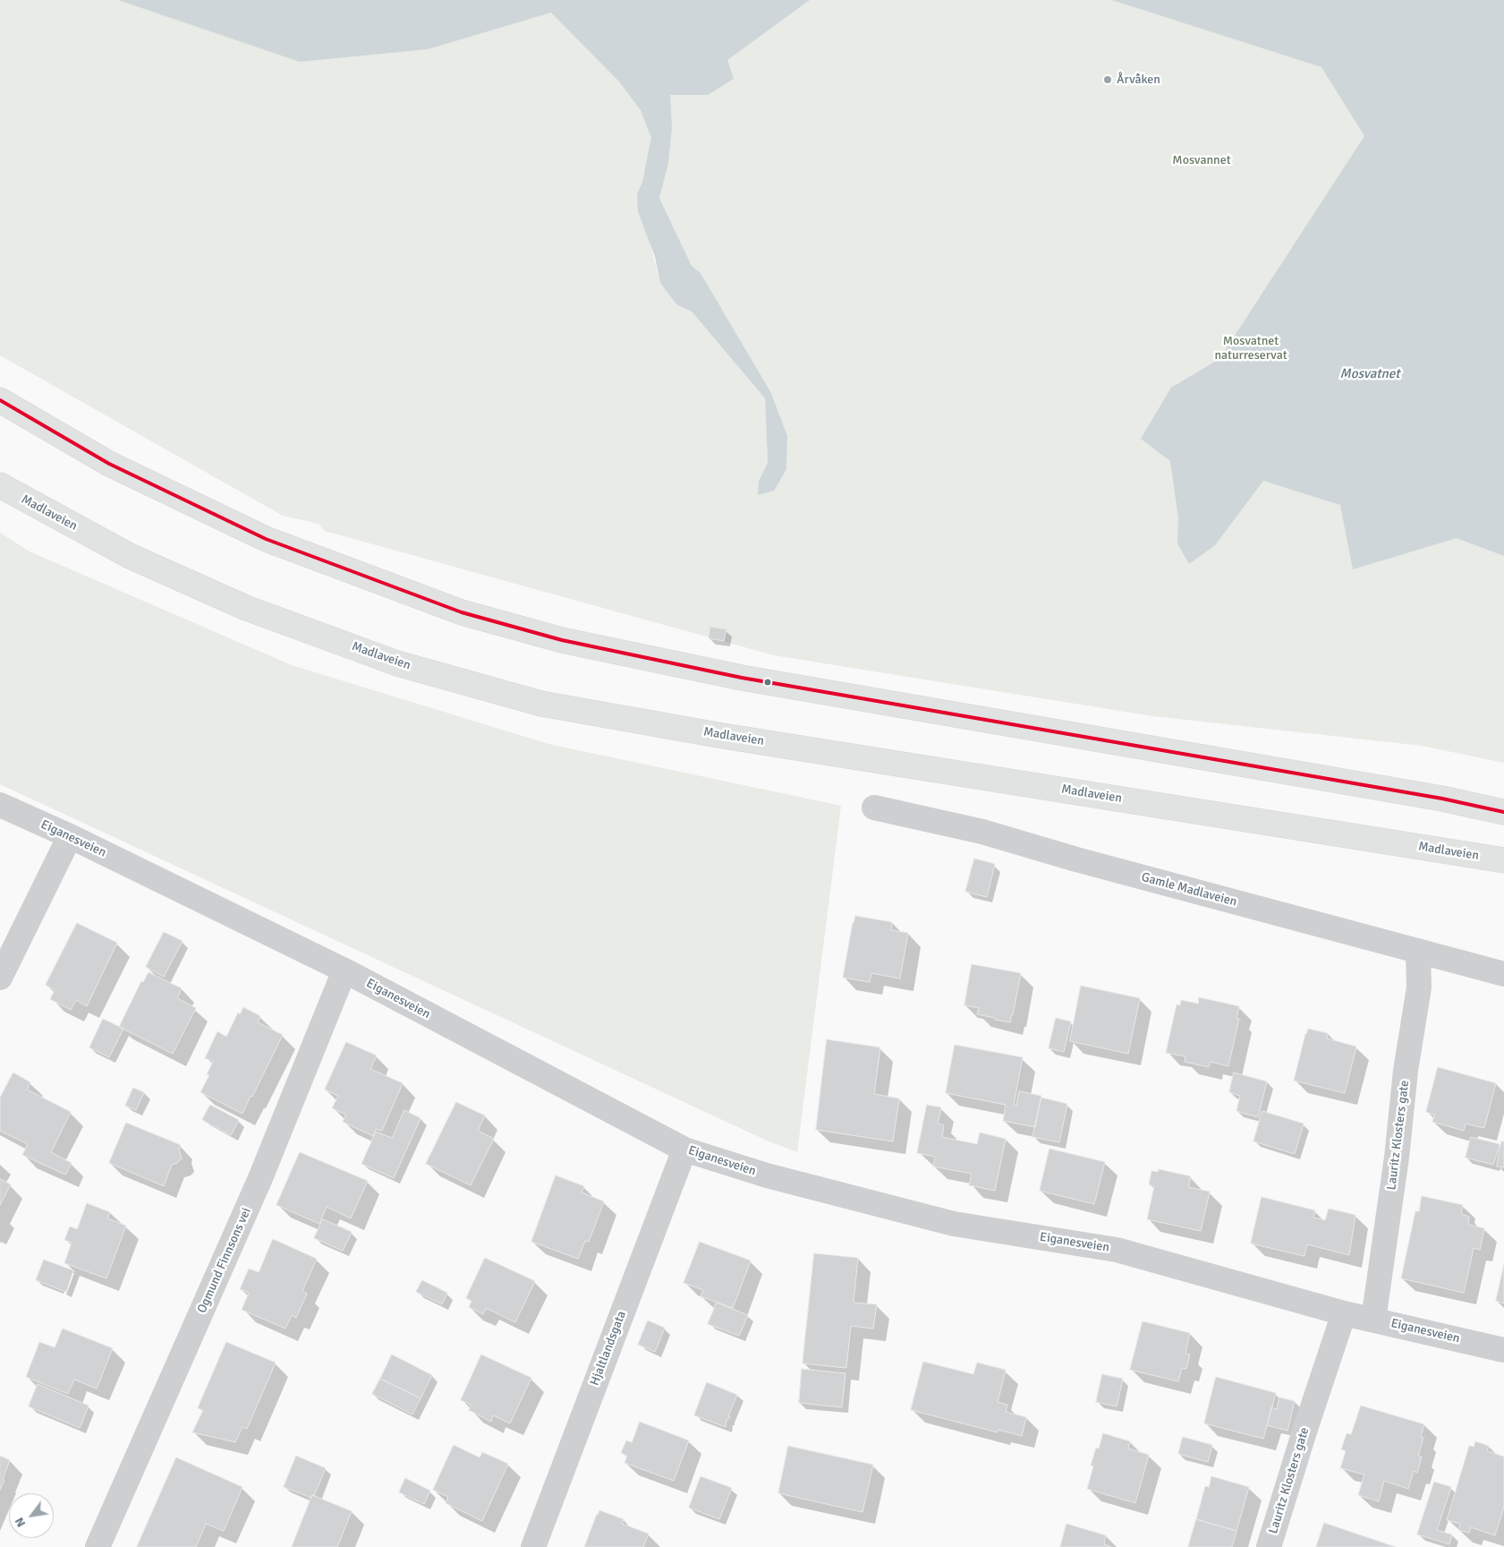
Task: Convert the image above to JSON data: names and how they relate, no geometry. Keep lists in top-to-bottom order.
{
  "streets": {
    "main road": ["Madlaveien"],
    "street": [
      "Eiganesveien",
      "Gamle Madlaveien",
      "Lauritz Klosters gate",
      "Ogmund Finnsons vei",
      "Hjaltlandsgata"
    ]
  },
  "crossings": [
    ["Eiganesveien", "Lauritz Klosters gate"],
    ["Eiganesveien", "Ogmund Finnsons vei"],
    ["Eiganesveien", "Hjaltlandsgata"],
    ["Gamle Madlaveien", "Lauritz Klosters gate"]
  ],
  "water": ["Mosvatnet"],
  "parks": ["Mosvannet", "Mosvatnet naturreservat"],
  "places": ["Årvåken"],
  "north": "bottom left"
}
